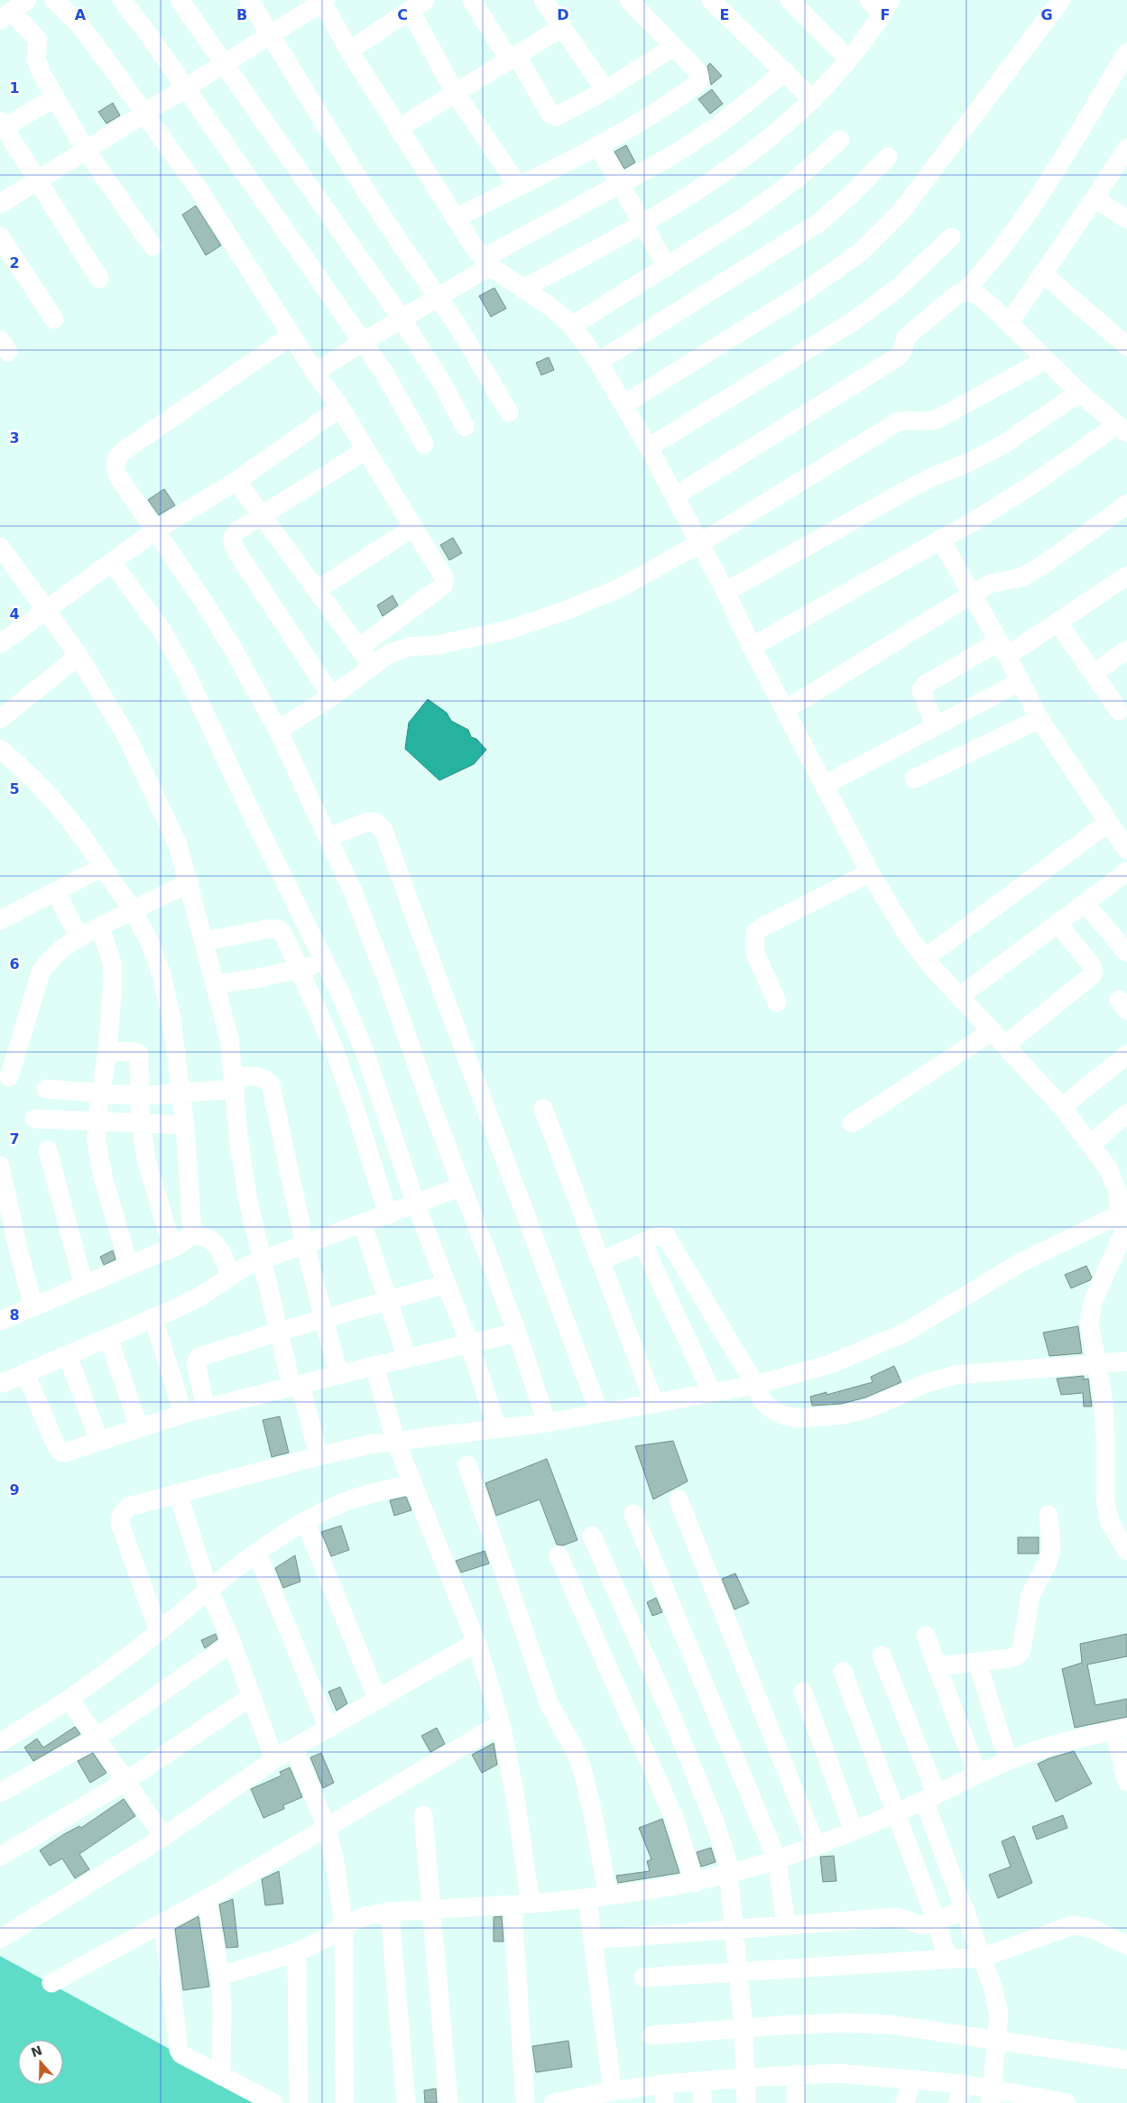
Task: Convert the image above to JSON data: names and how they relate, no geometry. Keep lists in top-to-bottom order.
{
  "north": "top",
  "grid": {
    "columns": [
      "A",
      "B",
      "C",
      "D",
      "E",
      "F",
      "G"
    ],
    "rows": [
      "1",
      "2",
      "3",
      "4",
      "5",
      "6",
      "7",
      "8",
      "9"
    ]
  }
}
